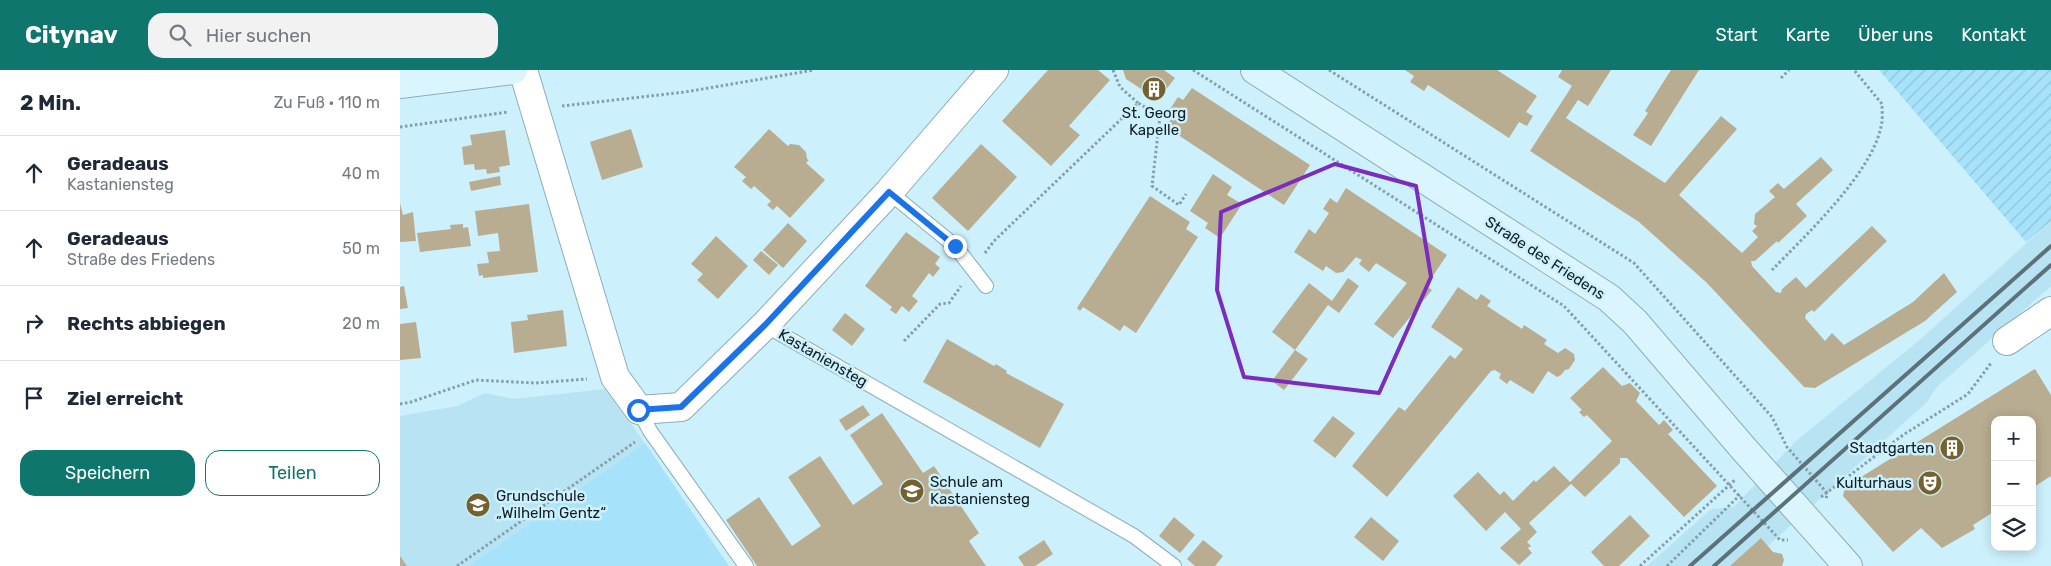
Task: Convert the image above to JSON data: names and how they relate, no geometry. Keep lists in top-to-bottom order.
{
  "streets": {
    "main road": ["Straße des Friedens"],
    "street": ["Kastaniensteg"]
  },
  "places": {
    "building": ["St. Georg Kapelle", "Stadtgarten"],
    "theatre": ["Kulturhaus"],
    "school or university": ["Schule am Kastaniensteg", "Grundschule „Wilhelm Gentz“"]
  },
  "page": {
    "header": "Citynav",
    "search": "Hier suchen",
    "nav": [
      "Start",
      "Karte",
      "Über uns",
      "Kontakt"
    ],
    "heading": ["2 Min.", "Zu Fuß · 110 m"],
    "list": [
      ["Geradeaus", "Kastaniensteg", "40 m"],
      ["Geradeaus", "Straße des Friedens", "50 m"],
      ["Rechts abbiegen", "20 m"],
      "Ziel erreicht"
    ],
    "map_buttons": ["+", "−"],
    "buttons": ["Speichern", "Teilen"]
  }
}
